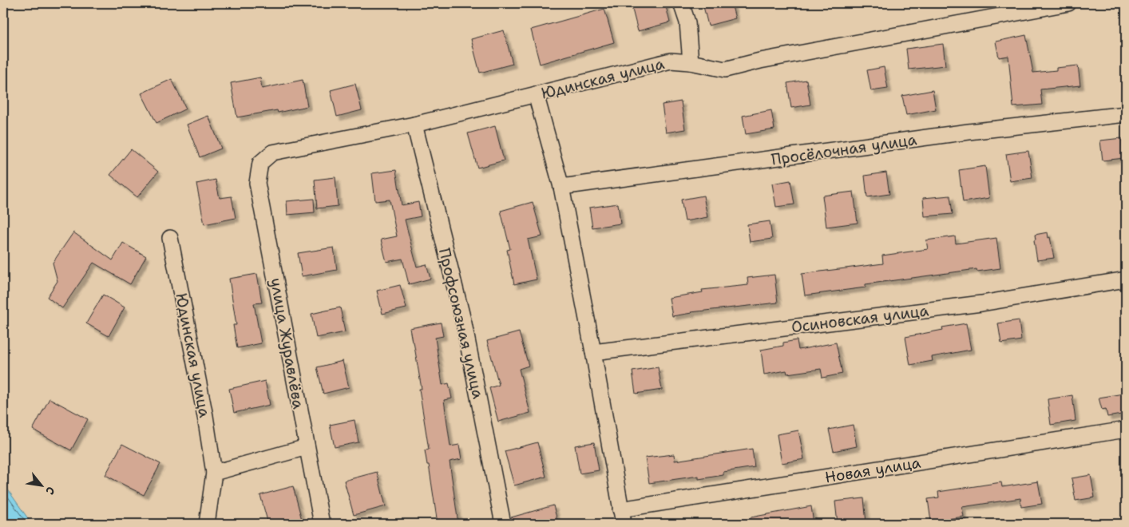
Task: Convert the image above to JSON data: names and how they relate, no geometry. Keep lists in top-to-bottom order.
{
  "streets": {
    "street": [
      "Юдинская улица",
      "Просёлочная улица",
      "Осиновская улица",
      "Профсоюзная улица",
      "улица Журавлёва",
      "Новая улица"
    ]
  },
  "crossings": [
    ["Юдинская улица", "Профсоюзная улица"],
    ["Юдинская улица", "улица Журавлёва"]
  ],
  "north": "bottom right"
}
